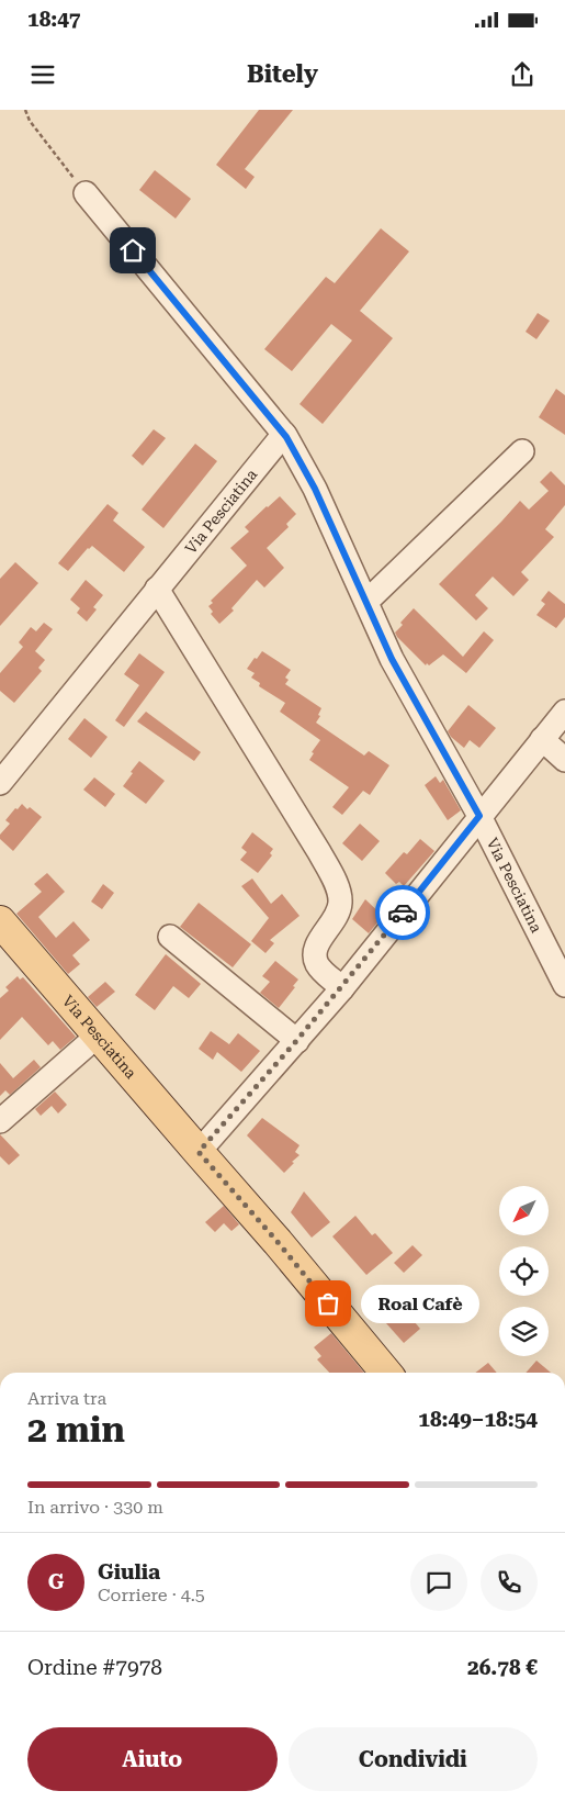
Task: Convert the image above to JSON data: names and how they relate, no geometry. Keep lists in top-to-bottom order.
{
  "streets": {
    "main road": ["Via Pesciatina"]
  },
  "places": ["Roal Cafè"],
  "north": "bottom left",
  "page": {
    "status": "18:47",
    "header": "Bitely",
    "bubble": "Roal Cafè",
    "heading": ["2 min", "Arriva tra", "18:49–18:54"],
    "panel": [
      "Giulia",
      "Corriere · 4.5",
      "Ordine #7978",
      "26.78 €"
    ],
    "bar": "In arrivo · 330 m",
    "round": "G",
    "buttons": ["Aiuto", "Condividi"]
  }
}
